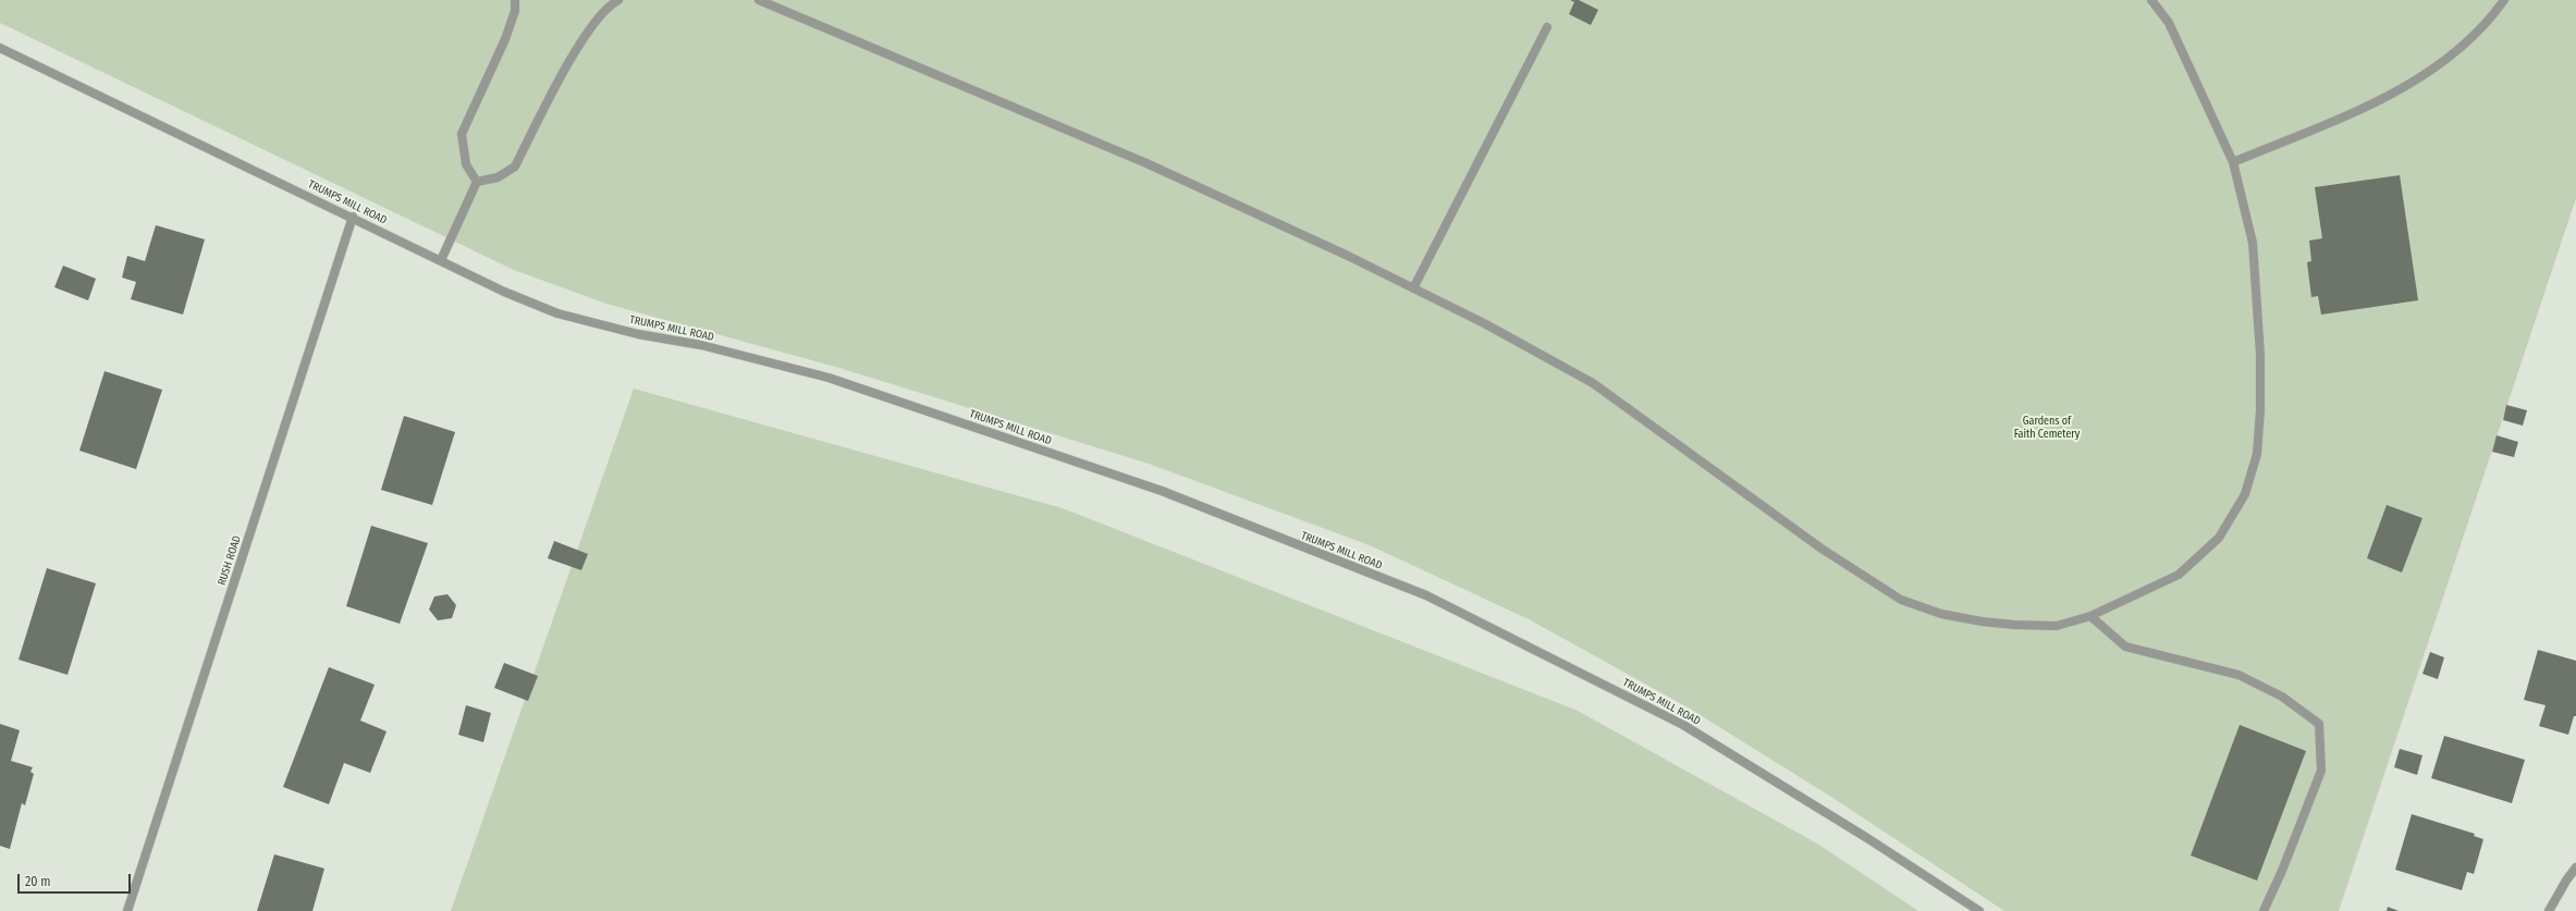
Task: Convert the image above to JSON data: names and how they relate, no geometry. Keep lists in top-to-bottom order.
{
  "streets": {
    "street": ["TRUMPS MILL ROAD", "RUSH ROAD"]
  },
  "crossings": [
    ["TRUMPS MILL ROAD", "RUSH ROAD"]
  ],
  "parks": ["Gardens of Faith Cemetery"],
  "scale_bar": "20 m"
}
